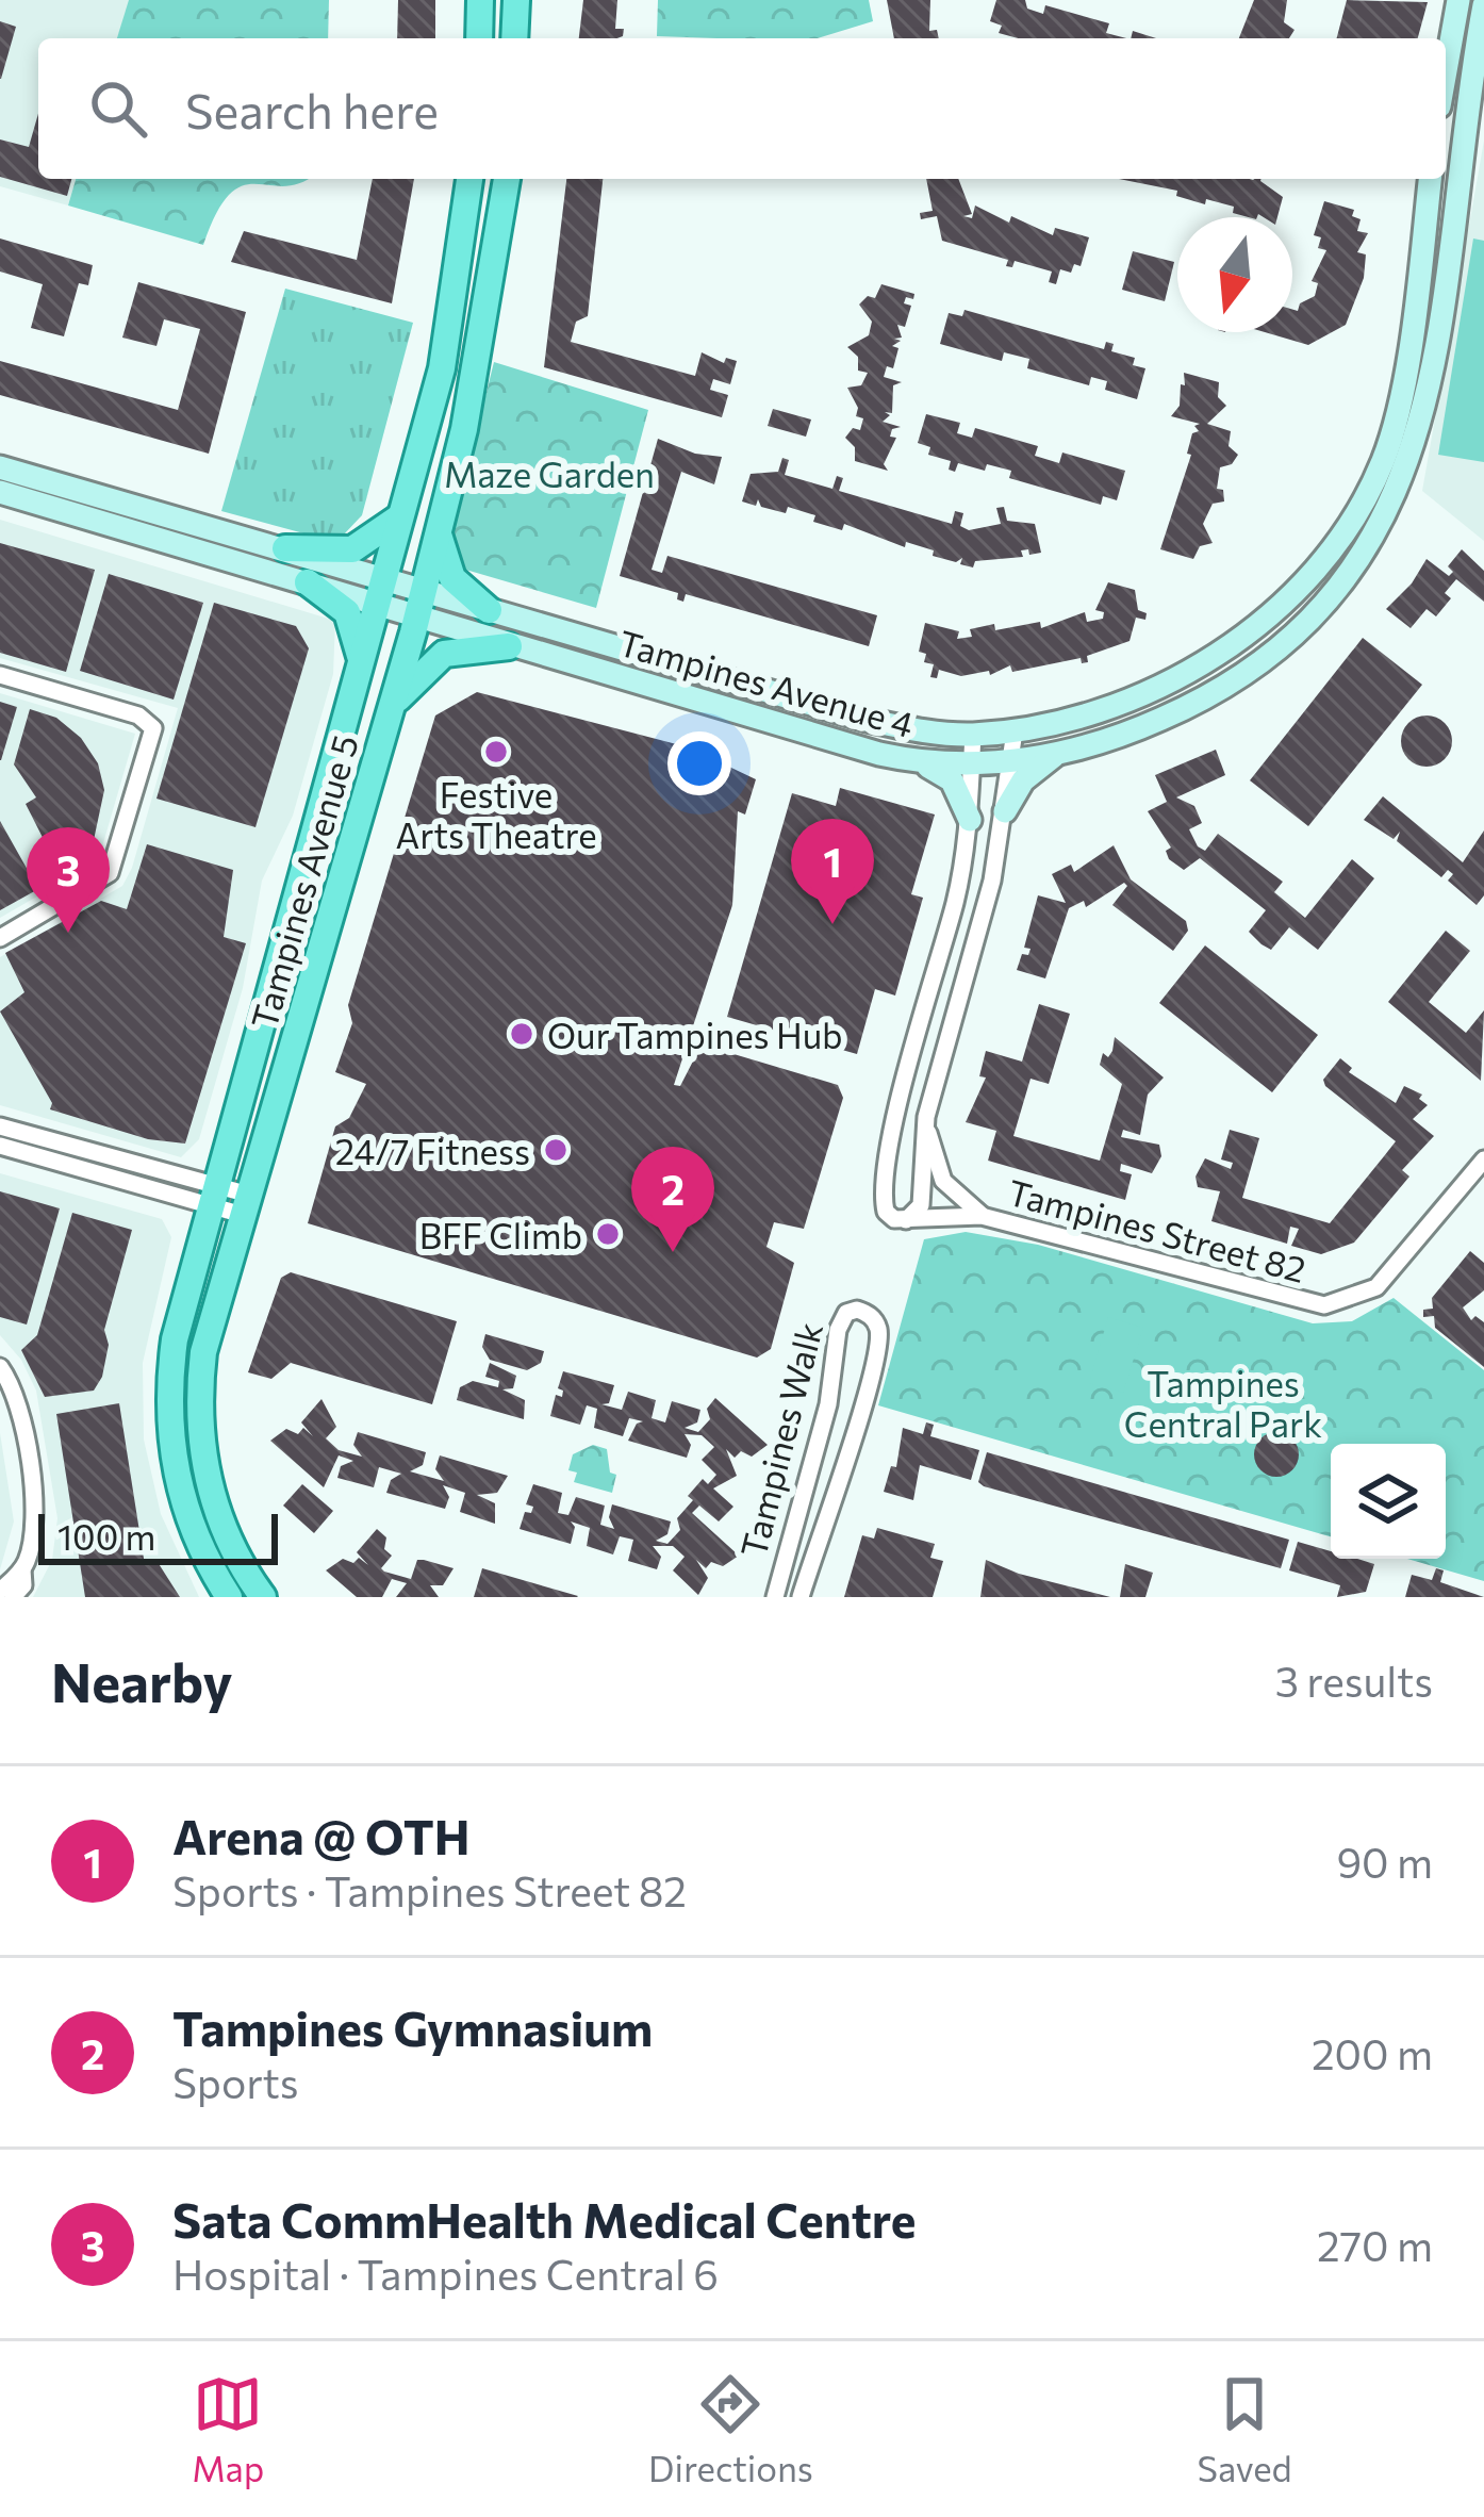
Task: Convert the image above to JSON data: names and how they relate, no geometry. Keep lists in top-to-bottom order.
{
  "streets": {
    "main road": ["Tampines Avenue 4", "Tampines Avenue 5"],
    "street": ["Tampines Street 82", "Tampines Walk"]
  },
  "crossings": [
    ["Tampines Avenue 4", "Tampines Avenue 5"],
    ["Tampines Avenue 4", "Tampines Street 82"]
  ],
  "parks": ["Maze Garden", "Tampines Central Park"],
  "places": [
    "Festive Arts Theatre",
    "Our Tampines Hub",
    "24/7 Fitness",
    "BFF Climb"
  ],
  "scale_bar": "100 m",
  "north": "bottom",
  "page": {
    "search": "Search here",
    "pins": ["1", "3", "2"],
    "scale": "100 m",
    "heading": ["Nearby", "3 results"],
    "list": [
      {
        "mark": "1",
        "name": "Arena @ OTH",
        "note": "Sports · Tampines Street 82",
        "value": "90 m"
      },
      {
        "mark": "2",
        "name": "Tampines Gymnasium",
        "note": "Sports",
        "value": "200 m"
      },
      {
        "mark": "3",
        "name": "Sata CommHealth Medical Centre",
        "note": "Hospital · Tampines Central 6",
        "value": "270 m"
      }
    ],
    "nav": ["Map", "Directions", "Saved"]
  }
}
